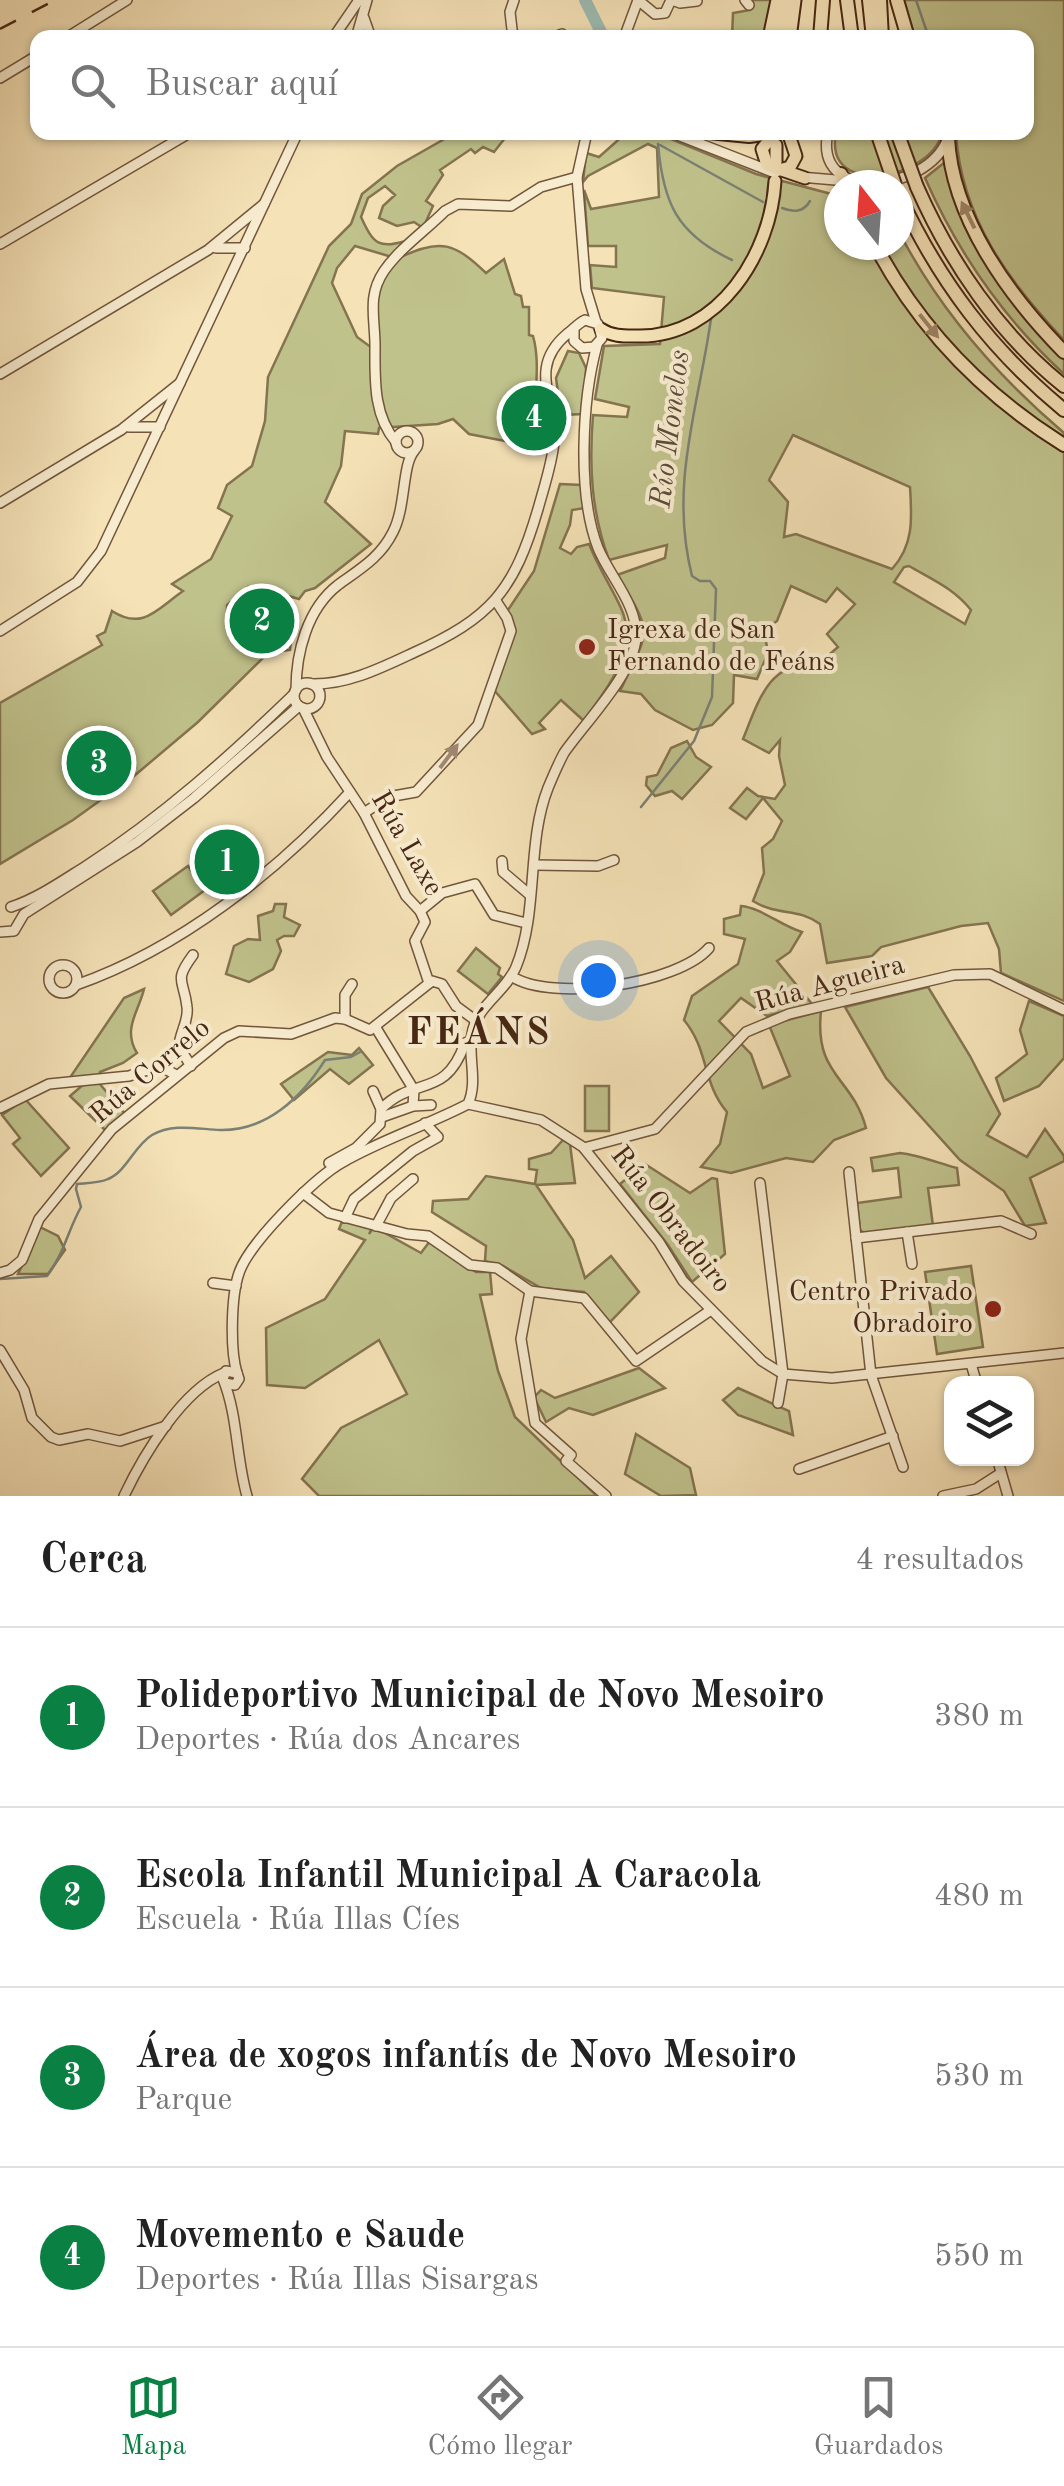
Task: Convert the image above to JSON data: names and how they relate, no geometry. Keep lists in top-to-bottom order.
{
  "streets": {
    "street": [
      "Rúa Laxe",
      "Rúa Agueira",
      "Rúa Correlo",
      "Rúa Obradoiro"
    ]
  },
  "crossings": [
    ["Rúa Agueira", "Rúa Obradoiro"]
  ],
  "districts": ["FEÁNS"],
  "water": ["Río Monelos"],
  "places": ["Igrexa de San Fernando de Feáns", "Centro Privado Obradoiro"],
  "north": "top",
  "page": {
    "search": "Buscar aquí",
    "pins": [
      "4",
      "2",
      "3",
      "1"
    ],
    "heading": ["Cerca", "4 resultados"],
    "list": [
      {
        "mark": "1",
        "name": "Polideportivo Municipal de Novo Mesoiro",
        "note": "Deportes · Rúa dos Ancares",
        "value": "380 m"
      },
      {
        "mark": "2",
        "name": "Escola Infantil Municipal A Caracola",
        "note": "Escuela · Rúa Illas Cíes",
        "value": "480 m"
      },
      {
        "mark": "3",
        "name": "Área de xogos infantís de Novo Mesoiro",
        "note": "Parque",
        "value": "530 m"
      },
      {
        "mark": "4",
        "name": "Movemento e Saude",
        "note": "Deportes · Rúa Illas Sisargas",
        "value": "550 m"
      }
    ],
    "nav": ["Mapa", "Cómo llegar", "Guardados"]
  }
}
